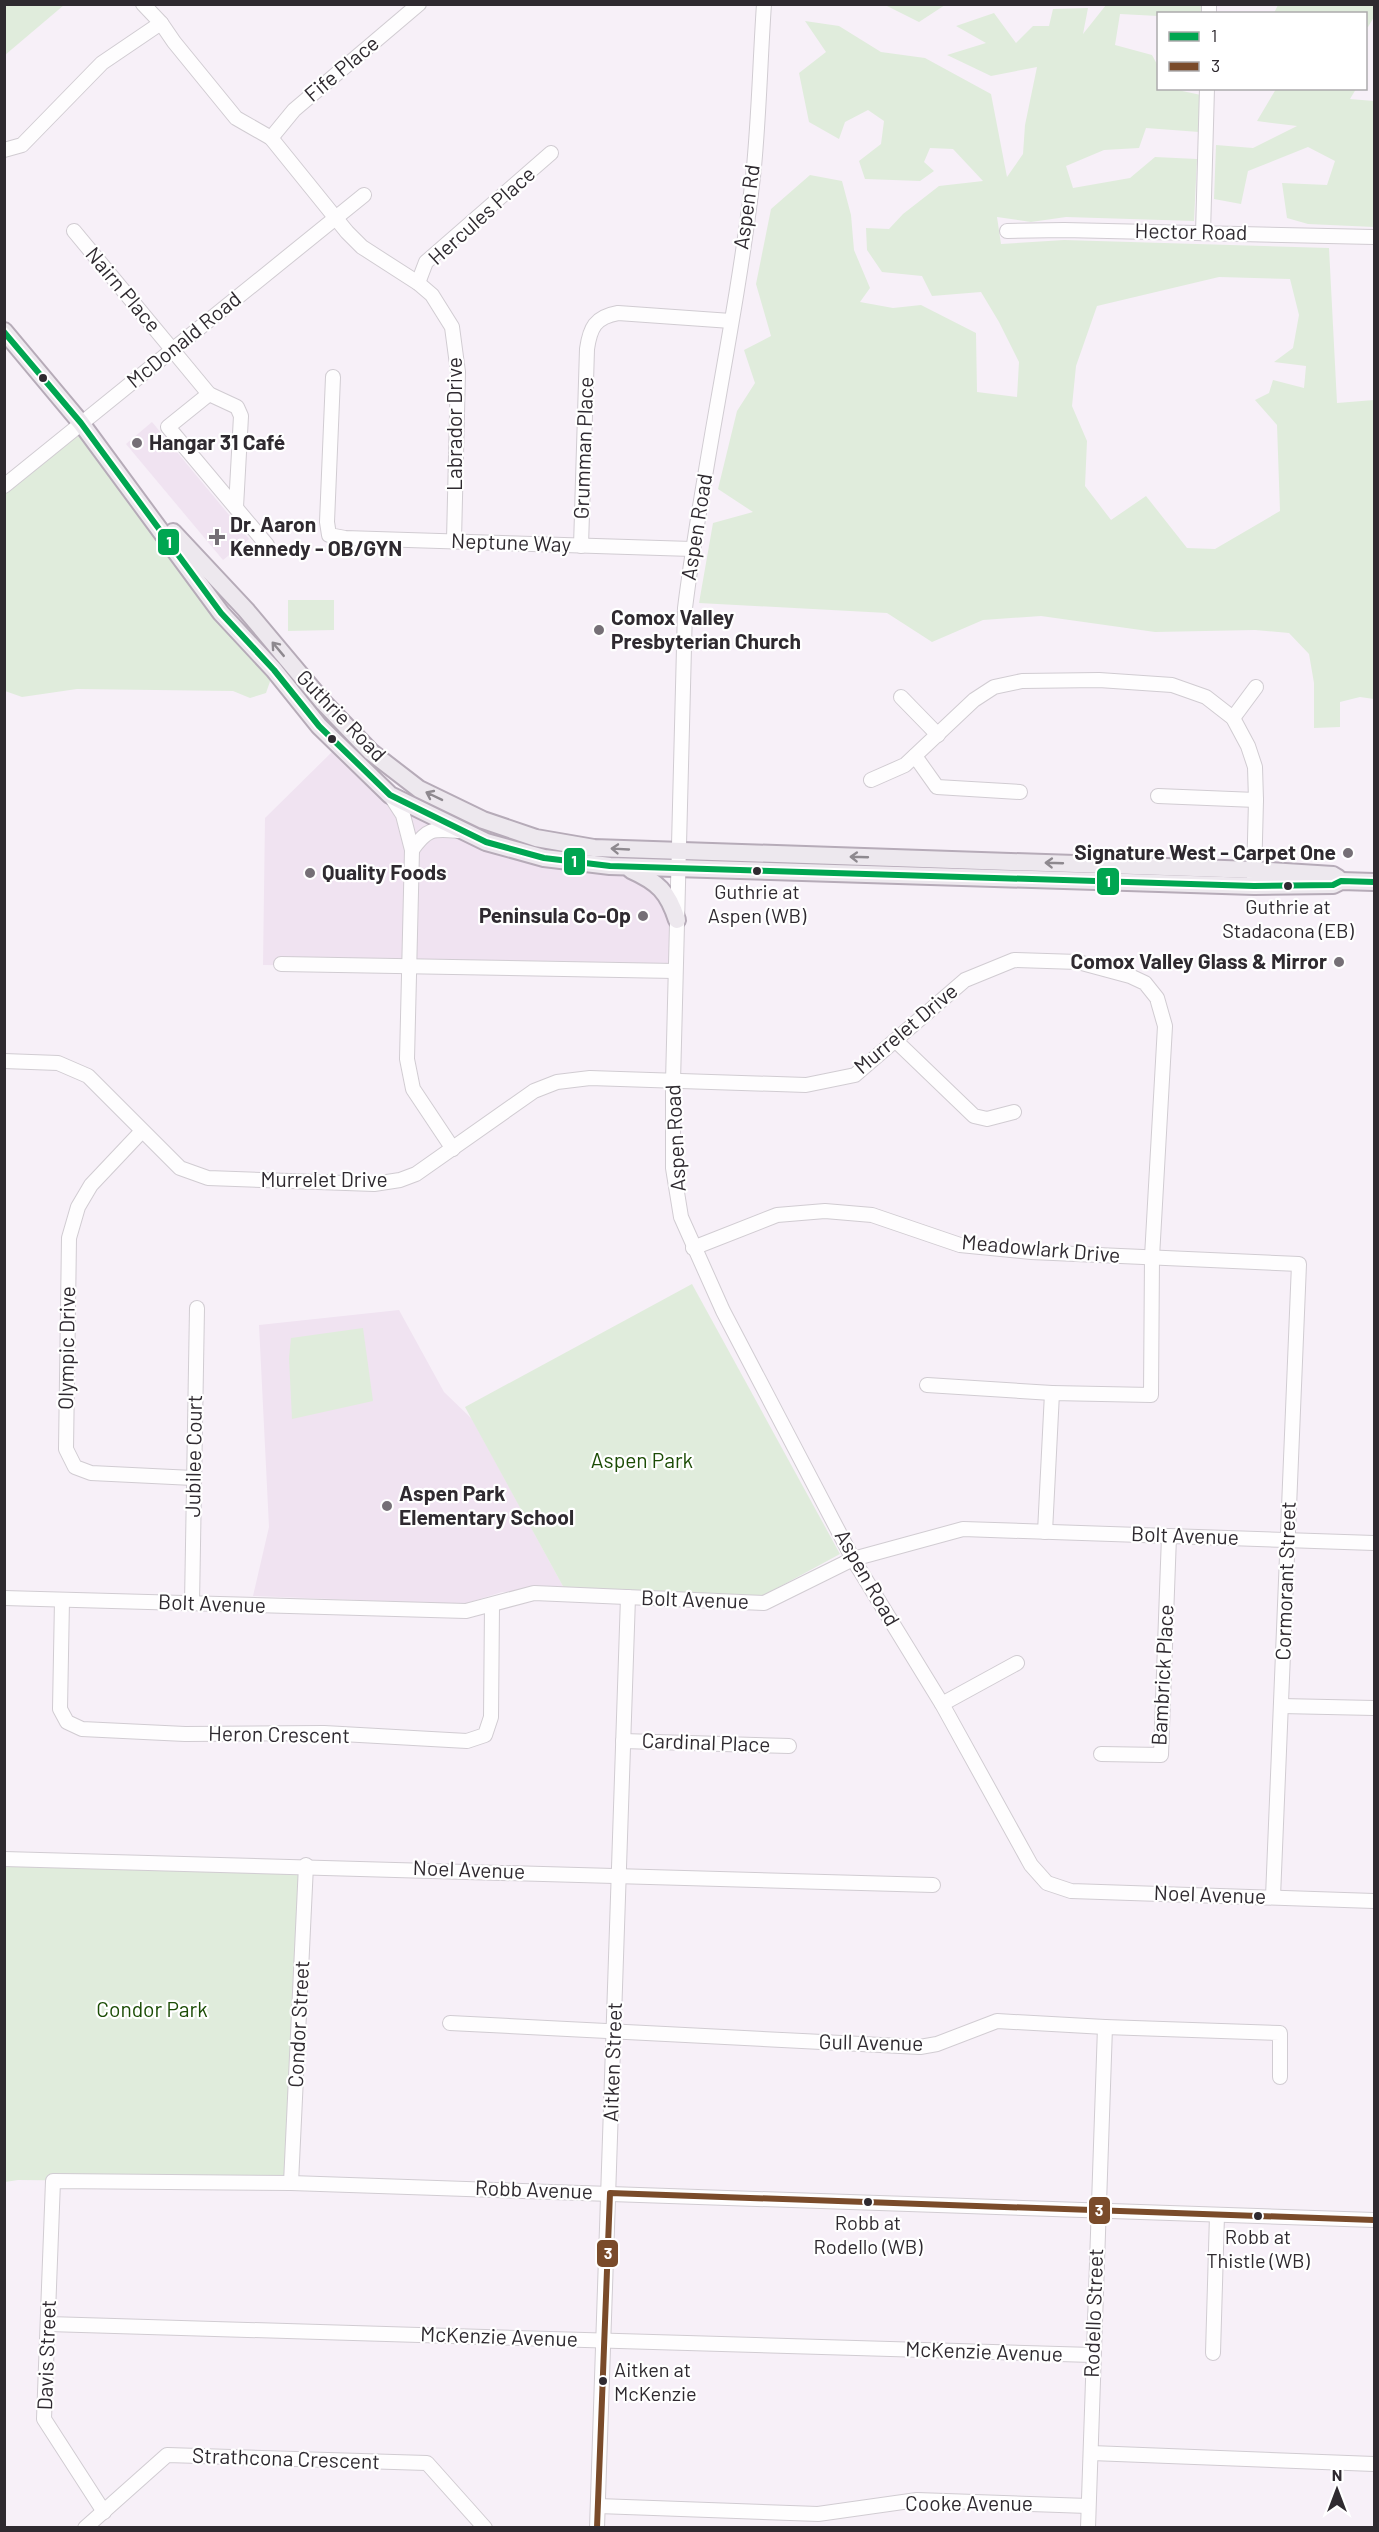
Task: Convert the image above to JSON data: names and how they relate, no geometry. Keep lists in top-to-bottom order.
{
  "streets": {
    "main road": ["Guthrie Road"],
    "street": [
      "Fife Place",
      "Aspen Rd",
      "Hercules Place",
      "Hector Road",
      "Nairn Place",
      "McDonald Road",
      "Labrador Drive",
      "Grumman Place",
      "Aspen Road",
      "Neptune Way",
      "Murrelet Drive",
      "Meadowlark Drive",
      "Olympic Drive",
      "Jubilee Court",
      "Bolt Avenue",
      "Cormorant Street",
      "Bambrick Place",
      "Heron Crescent",
      "Cardinal Place",
      "Noel Avenue",
      "Condor Street",
      "Gull Avenue",
      "Aitken Street",
      "Robb Avenue",
      "Rodello Street",
      "McKenzie Avenue",
      "Davis Street",
      "Strathcona Crescent",
      "Cooke Avenue"
    ]
  },
  "crossings": [
    ["Fife Place", "Labrador Drive"],
    ["Aspen Rd", "Grumman Place"],
    ["Aspen Rd", "Aspen Road"],
    ["Hercules Place", "Labrador Drive"],
    ["Nairn Place", "McDonald Road"],
    ["McDonald Road", "Labrador Drive"],
    ["McDonald Road", "Guthrie Road"],
    ["Labrador Drive", "Neptune Way"],
    ["Grumman Place", "Neptune Way"],
    ["Aspen Road", "Neptune Way"],
    ["Aspen Road", "Guthrie Road"],
    ["Aspen Road", "Murrelet Drive"],
    ["Aspen Road", "Meadowlark Drive"],
    ["Aspen Road", "Bolt Avenue"],
    ["Aspen Road", "Noel Avenue"],
    ["Murrelet Drive", "Meadowlark Drive"],
    ["Murrelet Drive", "Olympic Drive"],
    ["Meadowlark Drive", "Cormorant Street"],
    ["Olympic Drive", "Jubilee Court"],
    ["Jubilee Court", "Bolt Avenue"],
    ["Bolt Avenue", "Cormorant Street"],
    ["Bolt Avenue", "Bambrick Place"],
    ["Bolt Avenue", "Heron Crescent"],
    ["Bolt Avenue", "Aitken Street"],
    ["Cormorant Street", "Noel Avenue"],
    ["Cardinal Place", "Aitken Street"],
    ["Noel Avenue", "Condor Street"],
    ["Noel Avenue", "Aitken Street"],
    ["Condor Street", "Robb Avenue"],
    ["Gull Avenue", "Aitken Street"],
    ["Gull Avenue", "Rodello Street"],
    ["Aitken Street", "Robb Avenue"],
    ["Aitken Street", "McKenzie Avenue"],
    ["Aitken Street", "Cooke Avenue"],
    ["Robb Avenue", "Rodello Street"],
    ["Robb Avenue", "Davis Street"],
    ["Rodello Street", "McKenzie Avenue"],
    ["Rodello Street", "Cooke Avenue"],
    ["McKenzie Avenue", "Davis Street"],
    ["Davis Street", "Strathcona Crescent"]
  ],
  "parks": ["Aspen Park", "Condor Park"],
  "places": {
    "other": [
      "Hangar 31 Café",
      "Comox Valley Presbyterian Church",
      "Signature West - Carpet One",
      "Guthrie at Aspen (WB)",
      "Quality Foods",
      "Guthrie at Stadacona (EB)",
      "Peninsula Co-Op",
      "Comox Valley Glass & Mirror",
      "Aspen Park Elementary School",
      "Robb at Rodello (WB)",
      "Robb at Thistle (WB)",
      "Aitken at McKenzie"
    ],
    "health": ["Dr. Aaron Kennedy - OB/GYN"]
  },
  "lines": ["transit line 1", "transit line 3"],
  "legend": ["1", "3"],
  "north": "top"
}
